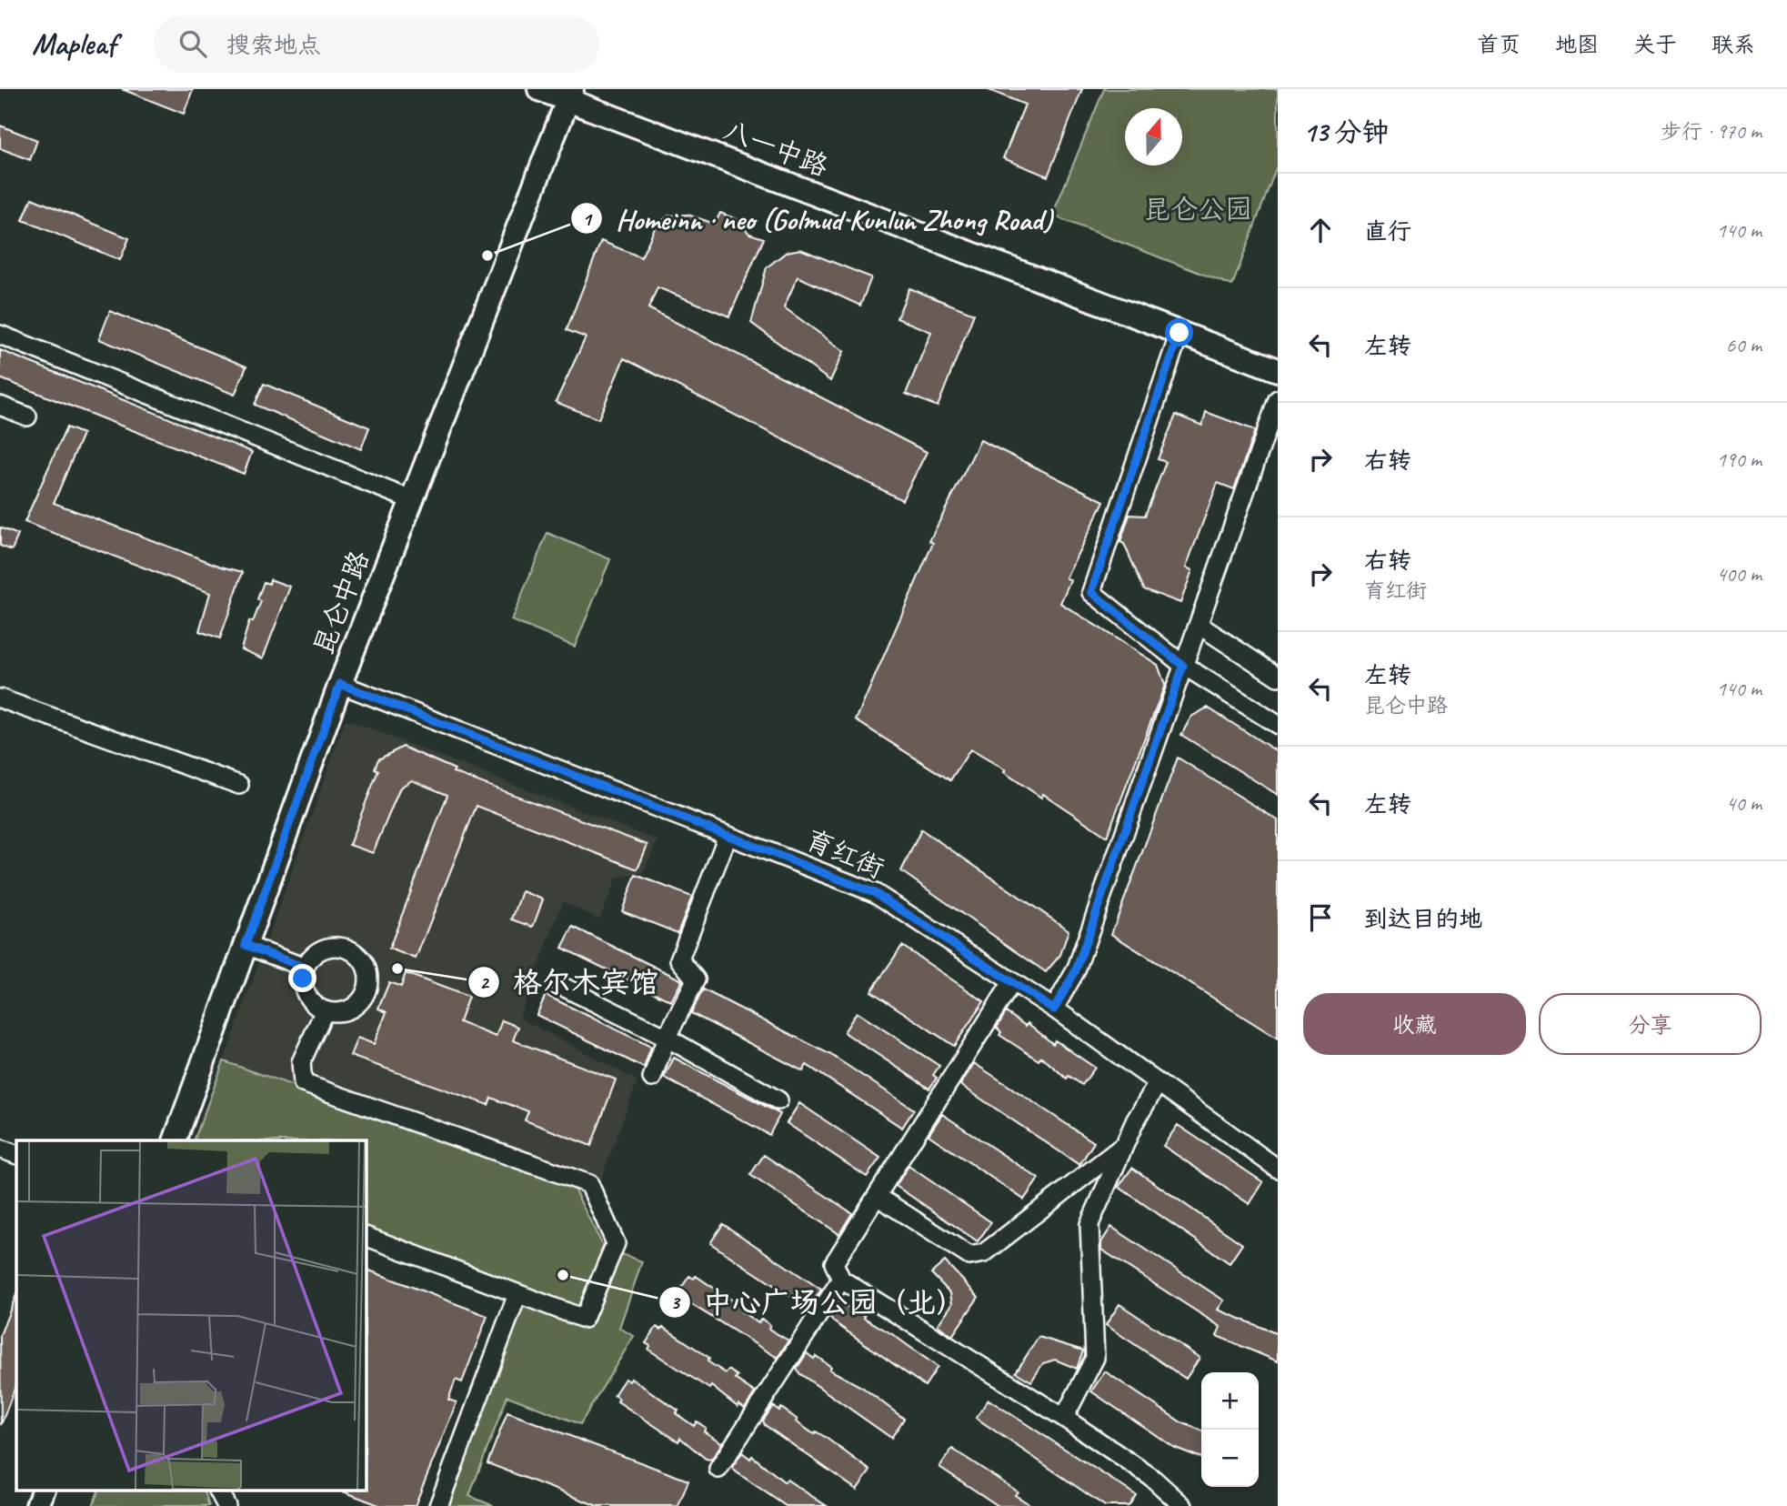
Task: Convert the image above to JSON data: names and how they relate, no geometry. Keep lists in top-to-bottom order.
{
  "streets": {
    "main road": ["八一中路", "昆仑中路"],
    "street": ["育红街"]
  },
  "crossings": [
    ["八一中路", "昆仑中路"],
    ["昆仑中路", "育红街"]
  ],
  "parks": ["昆仑公园"],
  "places": ["Homeinn · neo (Golmud Kunlun Zhong Road)", "格尔木宾馆", "中心广场公园（北）"],
  "north": "top",
  "page": {
    "header": "Mapleaf",
    "search": "搜索地点",
    "nav": [
      "首页",
      "地图",
      "关于",
      "联系"
    ],
    "heading": ["13 分钟", "步行 · 970 m"],
    "list": [
      ["直行", "140 m"],
      ["左转", "60 m"],
      ["右转", "190 m"],
      ["右转", "育红街", "400 m"],
      ["左转", "昆仑中路", "140 m"],
      ["左转", "40 m"],
      "到达目的地"
    ],
    "buttons": ["收藏", "分享"],
    "map_buttons": ["+", "−"]
  }
}
